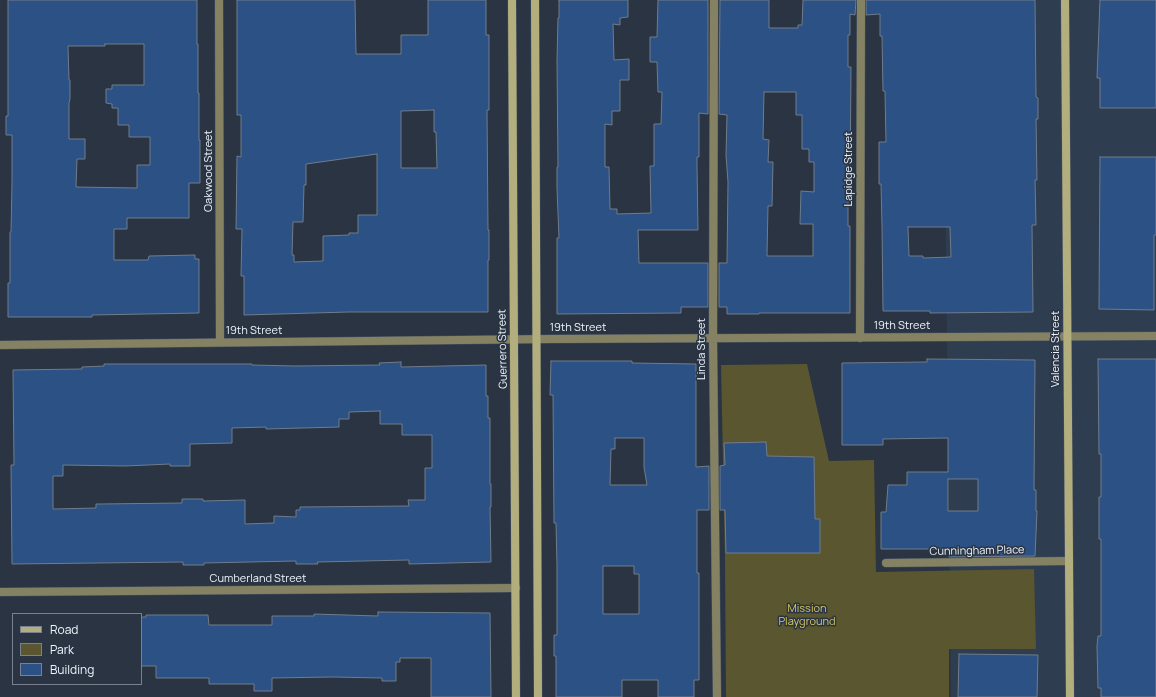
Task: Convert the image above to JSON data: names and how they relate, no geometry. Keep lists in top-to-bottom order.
{
  "streets": {
    "main road": ["Guerrero Street", "Valencia Street"],
    "street": [
      "Lapidge Street",
      "Oakwood Street",
      "19th Street",
      "Linda Street",
      "Cunningham Place",
      "Cumberland Street"
    ]
  },
  "crossings": [
    ["Lapidge Street", "19th Street"],
    ["Oakwood Street", "19th Street"],
    ["19th Street", "Guerrero Street"],
    ["19th Street", "Linda Street"],
    ["19th Street", "Valencia Street"],
    ["Guerrero Street", "Cumberland Street"],
    ["Valencia Street", "Cunningham Place"]
  ],
  "parks": ["Mission Playground"],
  "legend": ["Road", "Park", "Building"]
}
